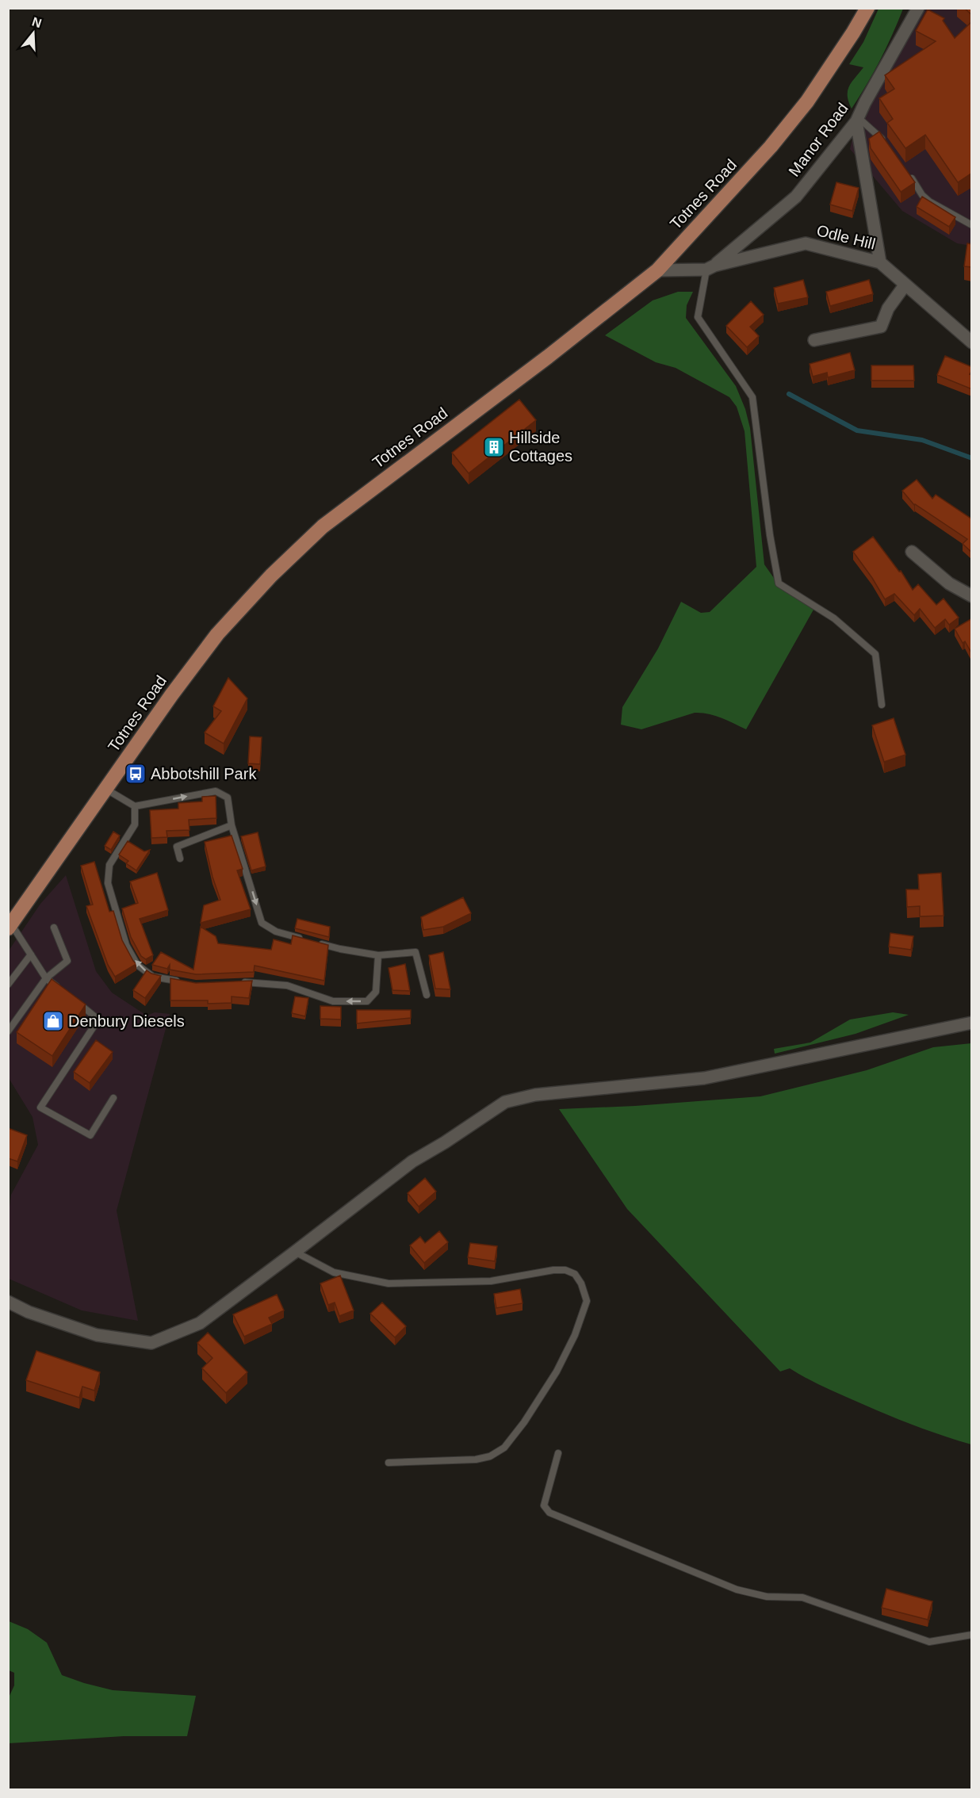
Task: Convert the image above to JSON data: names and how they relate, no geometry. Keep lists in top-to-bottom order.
{
  "streets": {
    "main road": ["Totnes Road"],
    "street": ["Manor Road", "Odle Hill"]
  },
  "crossings": [
    ["Manor Road", "Odle Hill"],
    ["Totnes Road", "Odle Hill"]
  ],
  "places": {
    "building": ["Hillside Cottages"],
    "bus stop": ["Abbotshill Park"],
    "shop": ["Denbury Diesels"]
  },
  "north": "top"
}
